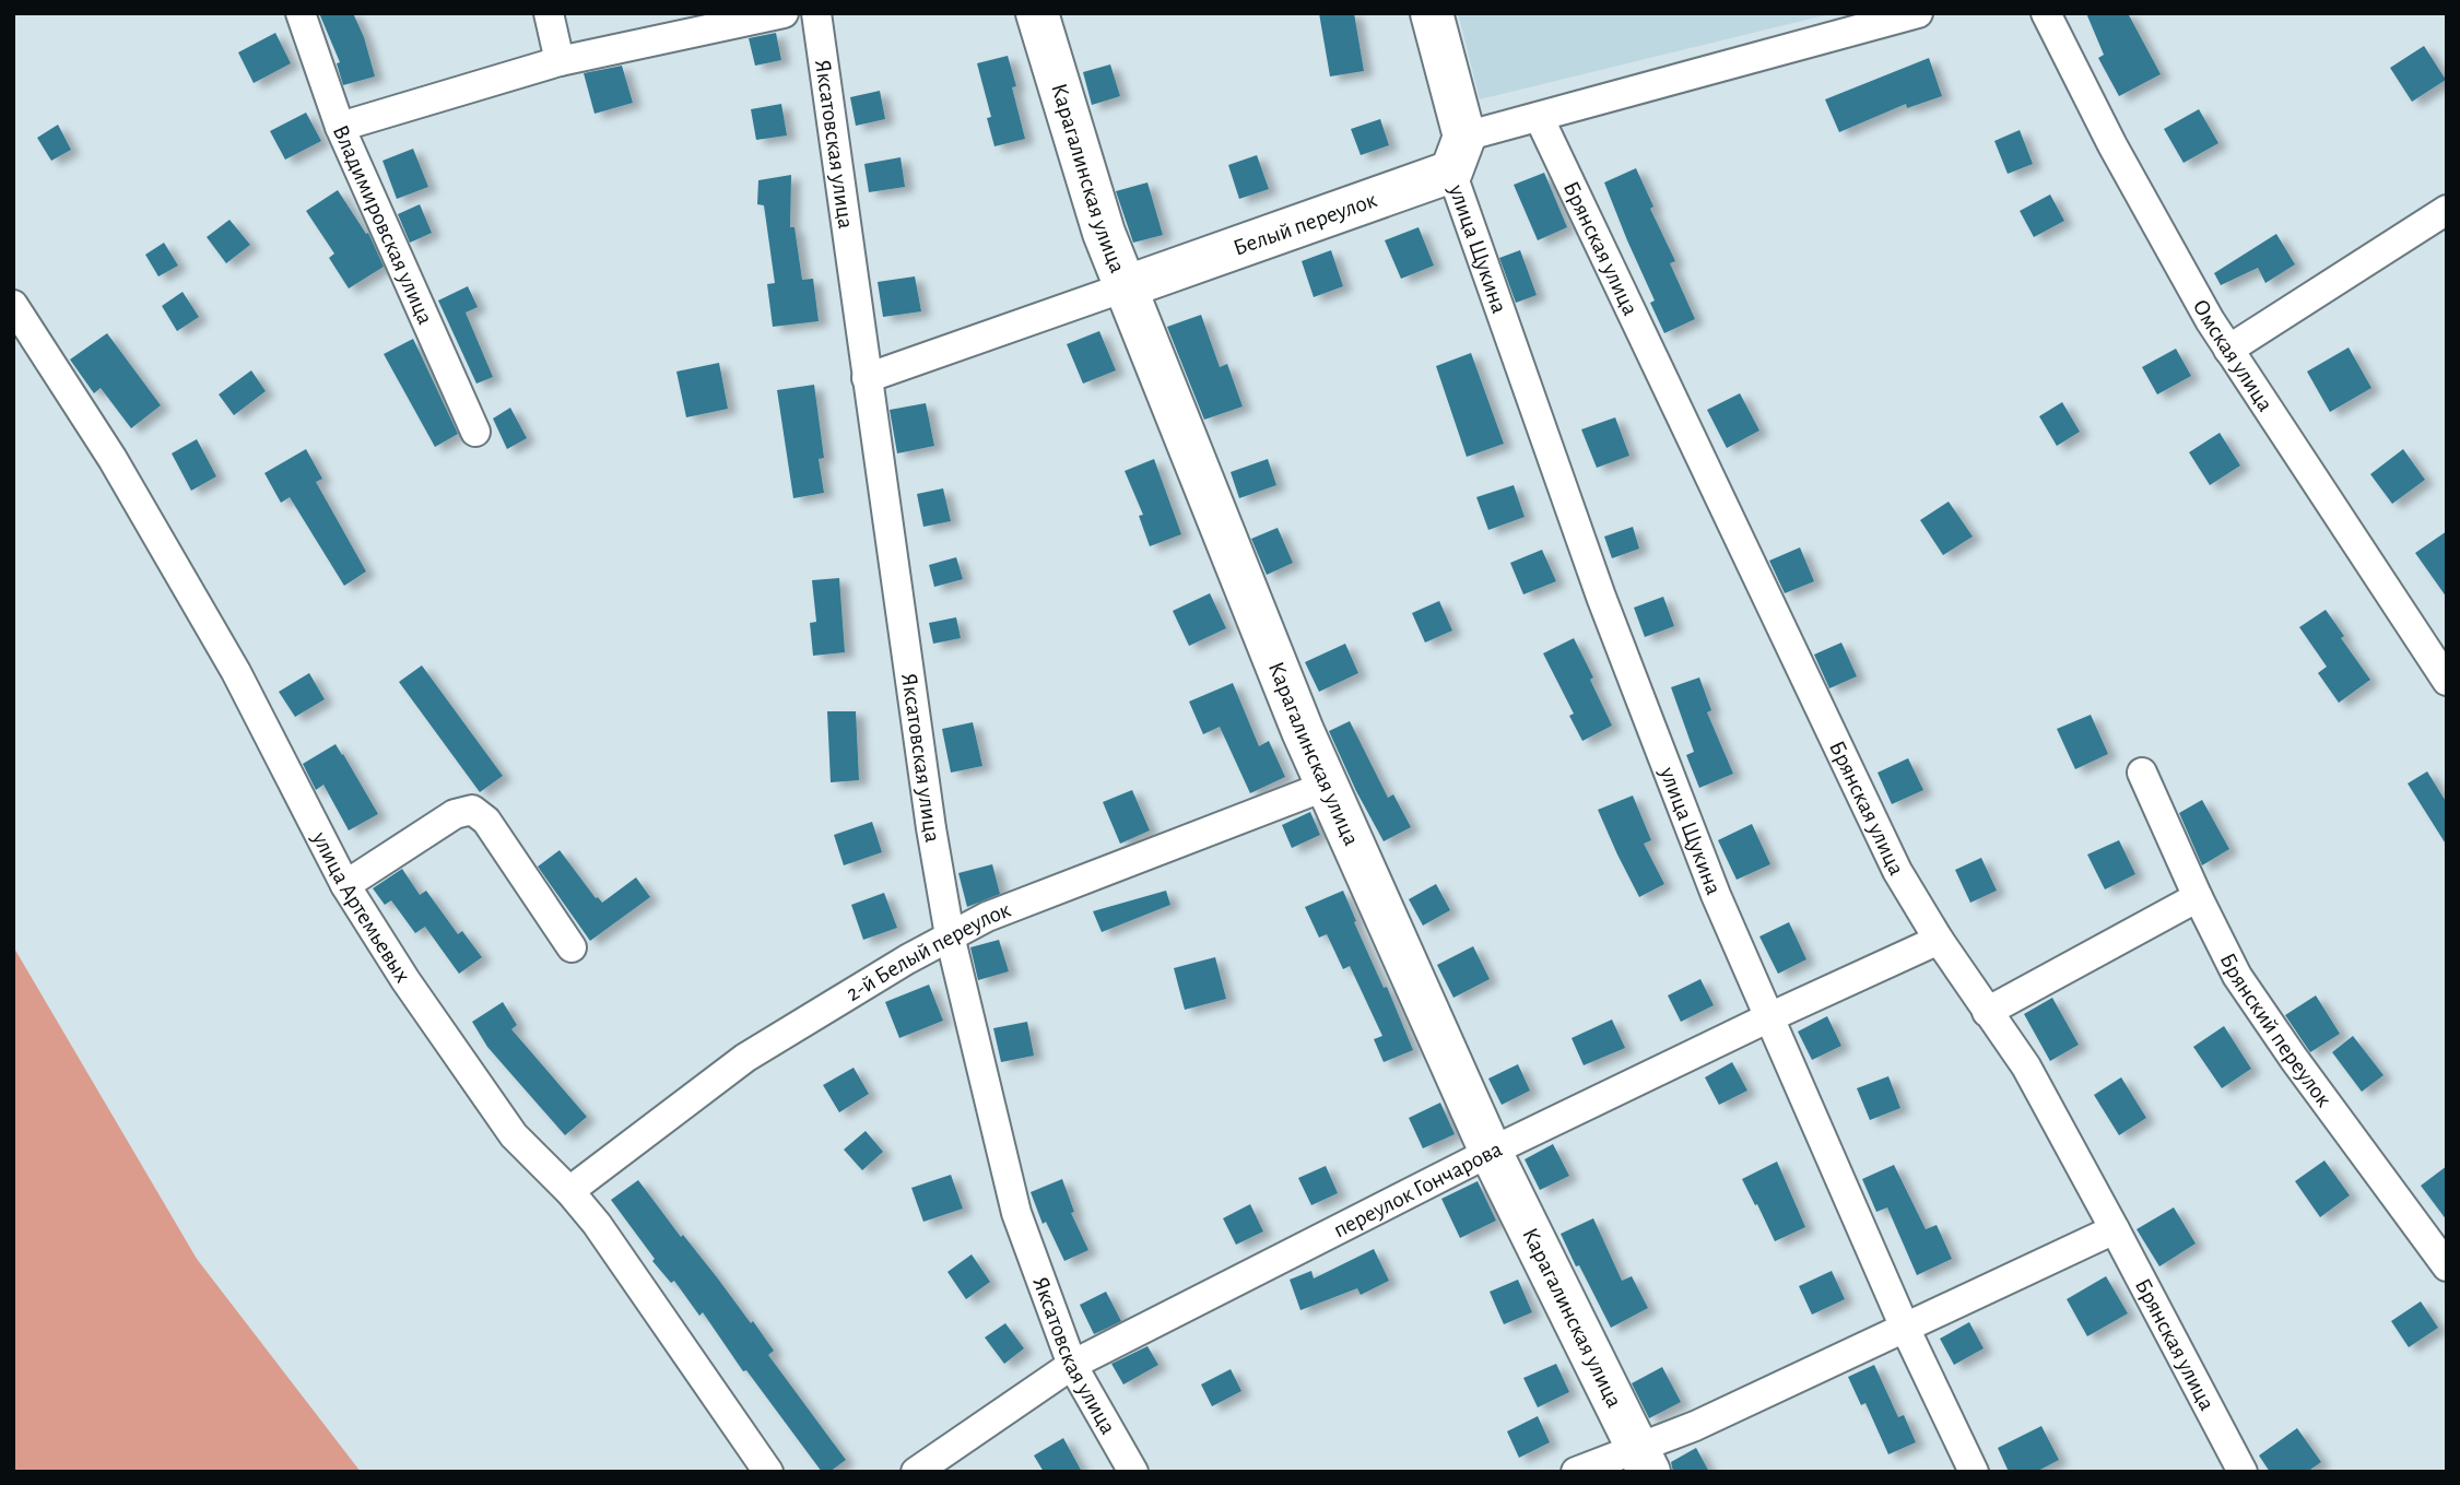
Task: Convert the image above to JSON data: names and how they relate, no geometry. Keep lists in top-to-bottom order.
{
  "streets": {
    "street": [
      "Яксатовская улица",
      "Карагалинская улица",
      "Белый переулок",
      "Владимировская улица",
      "улица Щукина",
      "Брянская улица",
      "Омская улица",
      "улица Артемьевых",
      "2-й Белый переулок",
      "Брянский переулок",
      "переулок Гончарова"
    ]
  },
  "crossings": [
    ["Яксатовская улица", "2-й Белый переулок"],
    ["Яксатовская улица", "переулок Гончарова"],
    ["Карагалинская улица", "Белый переулок"],
    ["Карагалинская улица", "2-й Белый переулок"],
    ["Карагалинская улица", "переулок Гончарова"],
    ["Белый переулок", "улица Щукина"],
    ["улица Щукина", "переулок Гончарова"],
    ["Брянская улица", "переулок Гончарова"],
    ["улица Артемьевых", "2-й Белый переулок"]
  ]
}
